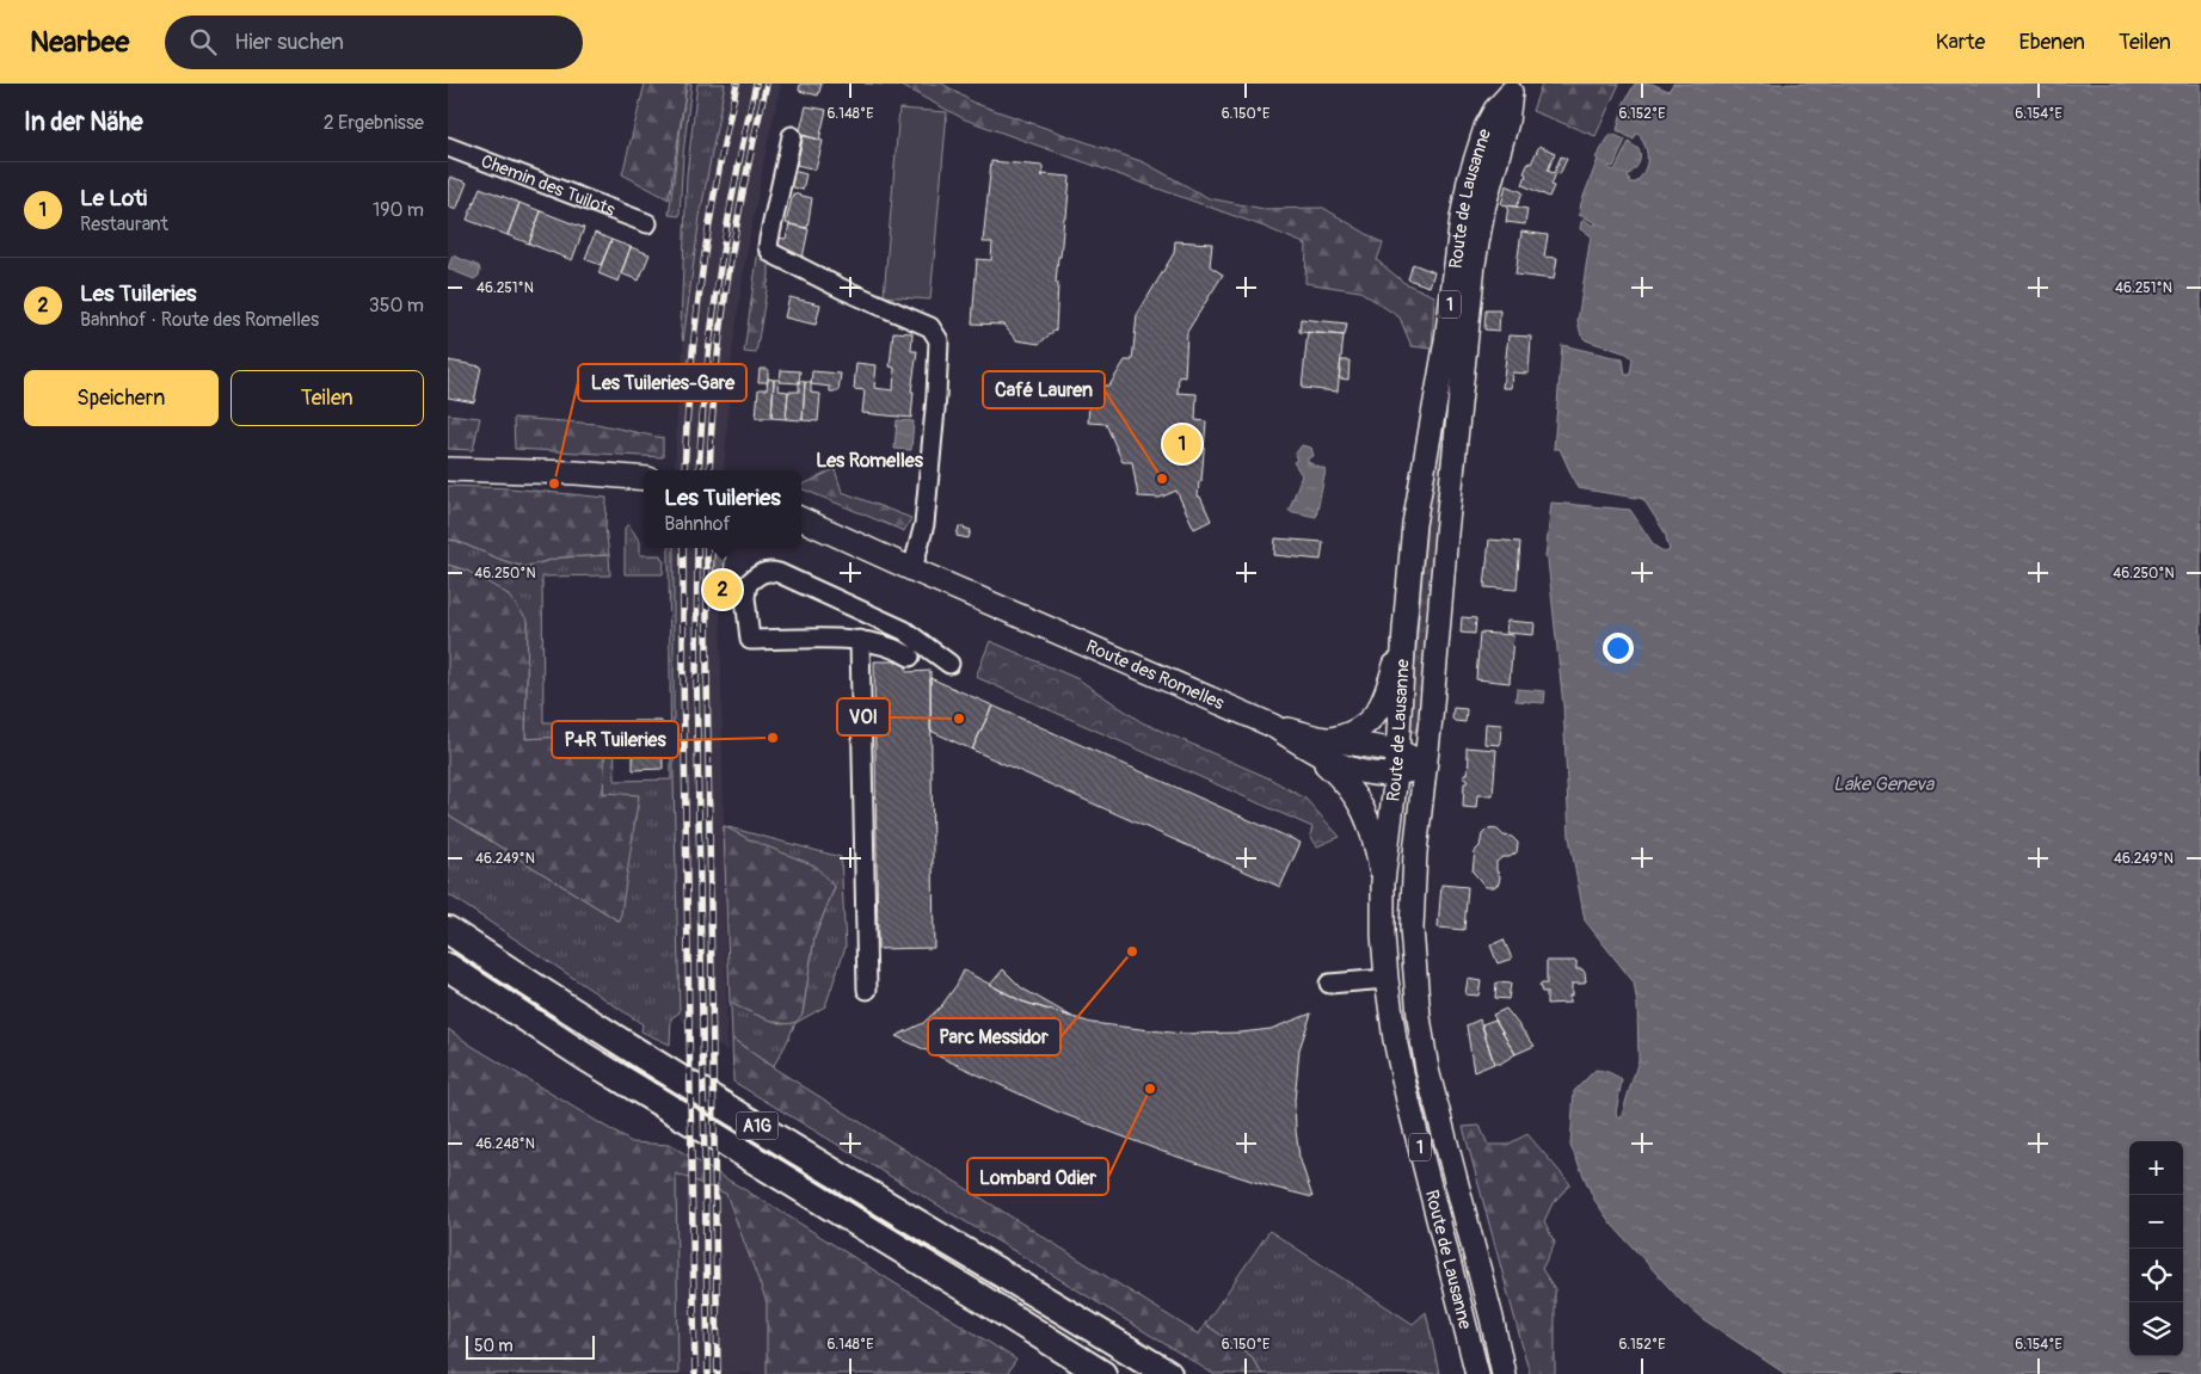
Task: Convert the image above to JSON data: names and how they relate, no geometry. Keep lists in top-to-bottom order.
{
  "streets": {
    "highway": ["A1G"],
    "main road": ["Route de Lausanne", "1", "Route des Romelles"],
    "street": ["Chemin des Tuilots"]
  },
  "districts": ["Les Romelles"],
  "water": ["Lake Geneva"],
  "places": [
    "Café Lauren",
    "Les Tuileries-Gare",
    "VOI",
    "P+R Tuileries",
    "Parc Messidor",
    "Lombard Odier"
  ],
  "scale_bar": "50 m",
  "page": {
    "header": "Nearbee",
    "search": "Hier suchen",
    "nav": ["Karte", "Ebenen", "Teilen"],
    "heading": ["In der Nähe", "2 Ergebnisse"],
    "list": [
      {
        "mark": "1",
        "name": "Le Loti",
        "note": "Restaurant",
        "value": "190 m"
      },
      {
        "mark": "2",
        "name": "Les Tuileries",
        "note": "Bahnhof · Route des Romelles",
        "value": "350 m"
      }
    ],
    "buttons": ["Speichern", "Teilen"],
    "pins": ["1", "2"],
    "popup": ["Les Tuileries", "Bahnhof"],
    "map_buttons": ["+", "−"],
    "scale": "50 m"
  },
  "coordinates": [
    "6.148°E",
    "6.150°E",
    "6.152°E",
    "6.154°E",
    "46.251°N",
    "46.250°N",
    "46.249°N",
    "46.248°N"
  ]
}
